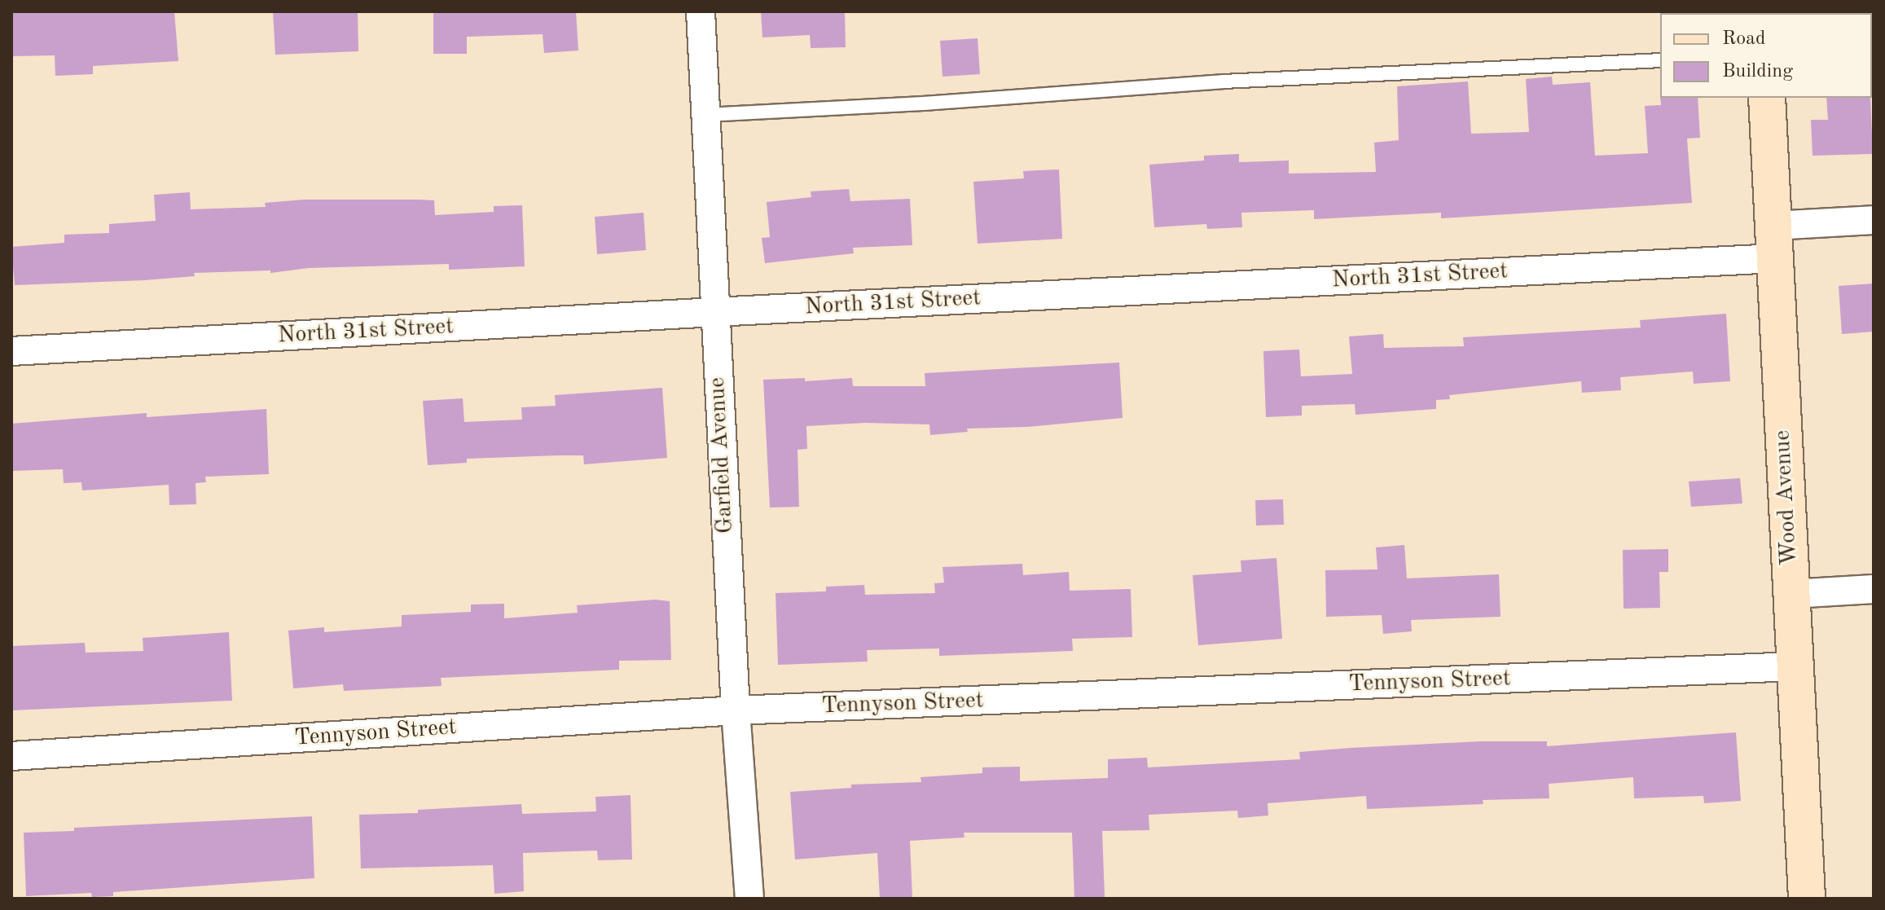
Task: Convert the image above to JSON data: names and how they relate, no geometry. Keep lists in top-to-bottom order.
{
  "streets": {
    "street": [
      "North 31st Street",
      "Garfield Avenue",
      "Wood Avenue",
      "Tennyson Street"
    ]
  },
  "crossings": [
    ["North 31st Street", "Garfield Avenue"],
    ["North 31st Street", "Wood Avenue"],
    ["Garfield Avenue", "Tennyson Street"],
    ["Wood Avenue", "Tennyson Street"]
  ],
  "legend": ["Road", "Building"]
}
